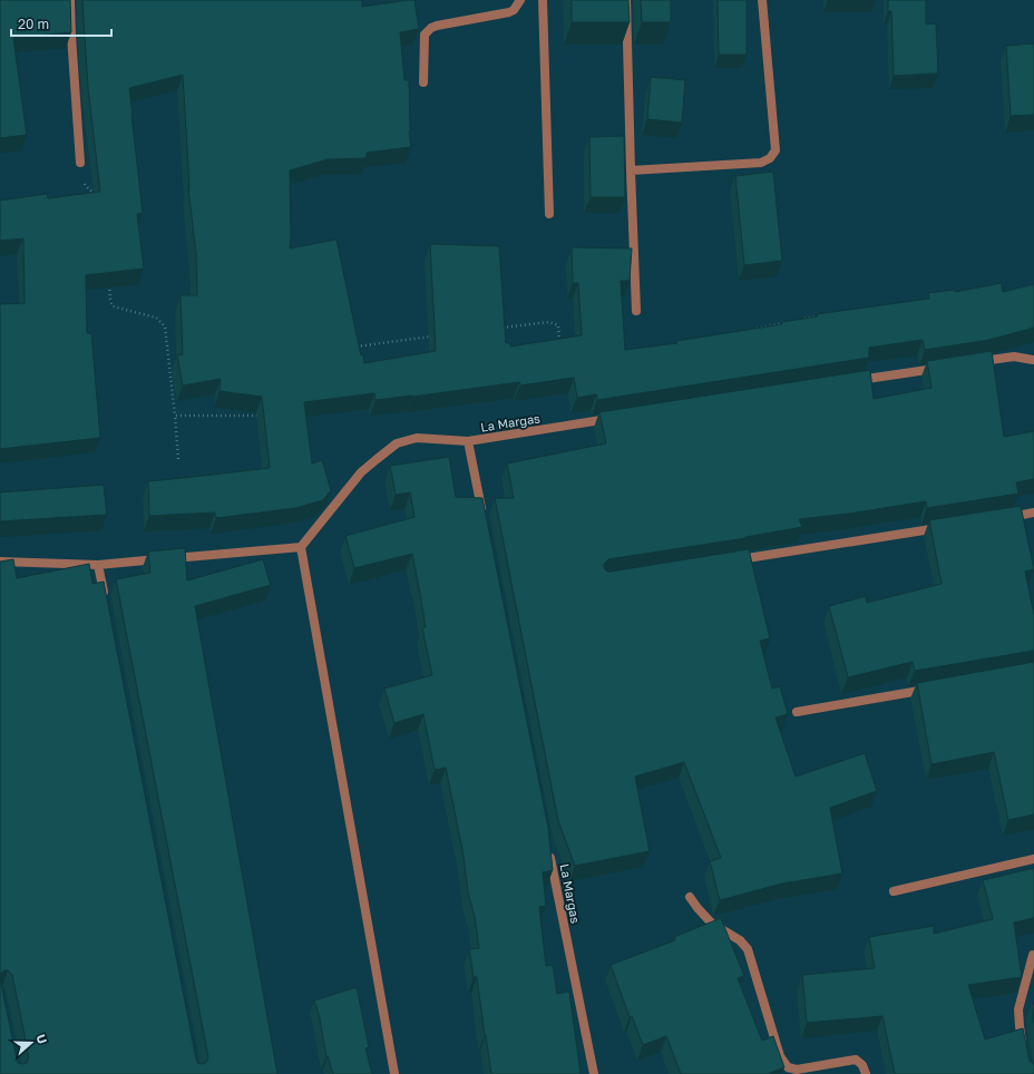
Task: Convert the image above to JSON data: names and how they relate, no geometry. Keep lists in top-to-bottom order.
{
  "streets": {
    "street": ["La Margas"]
  },
  "scale_bar": "20 m",
  "north": "right"
}
